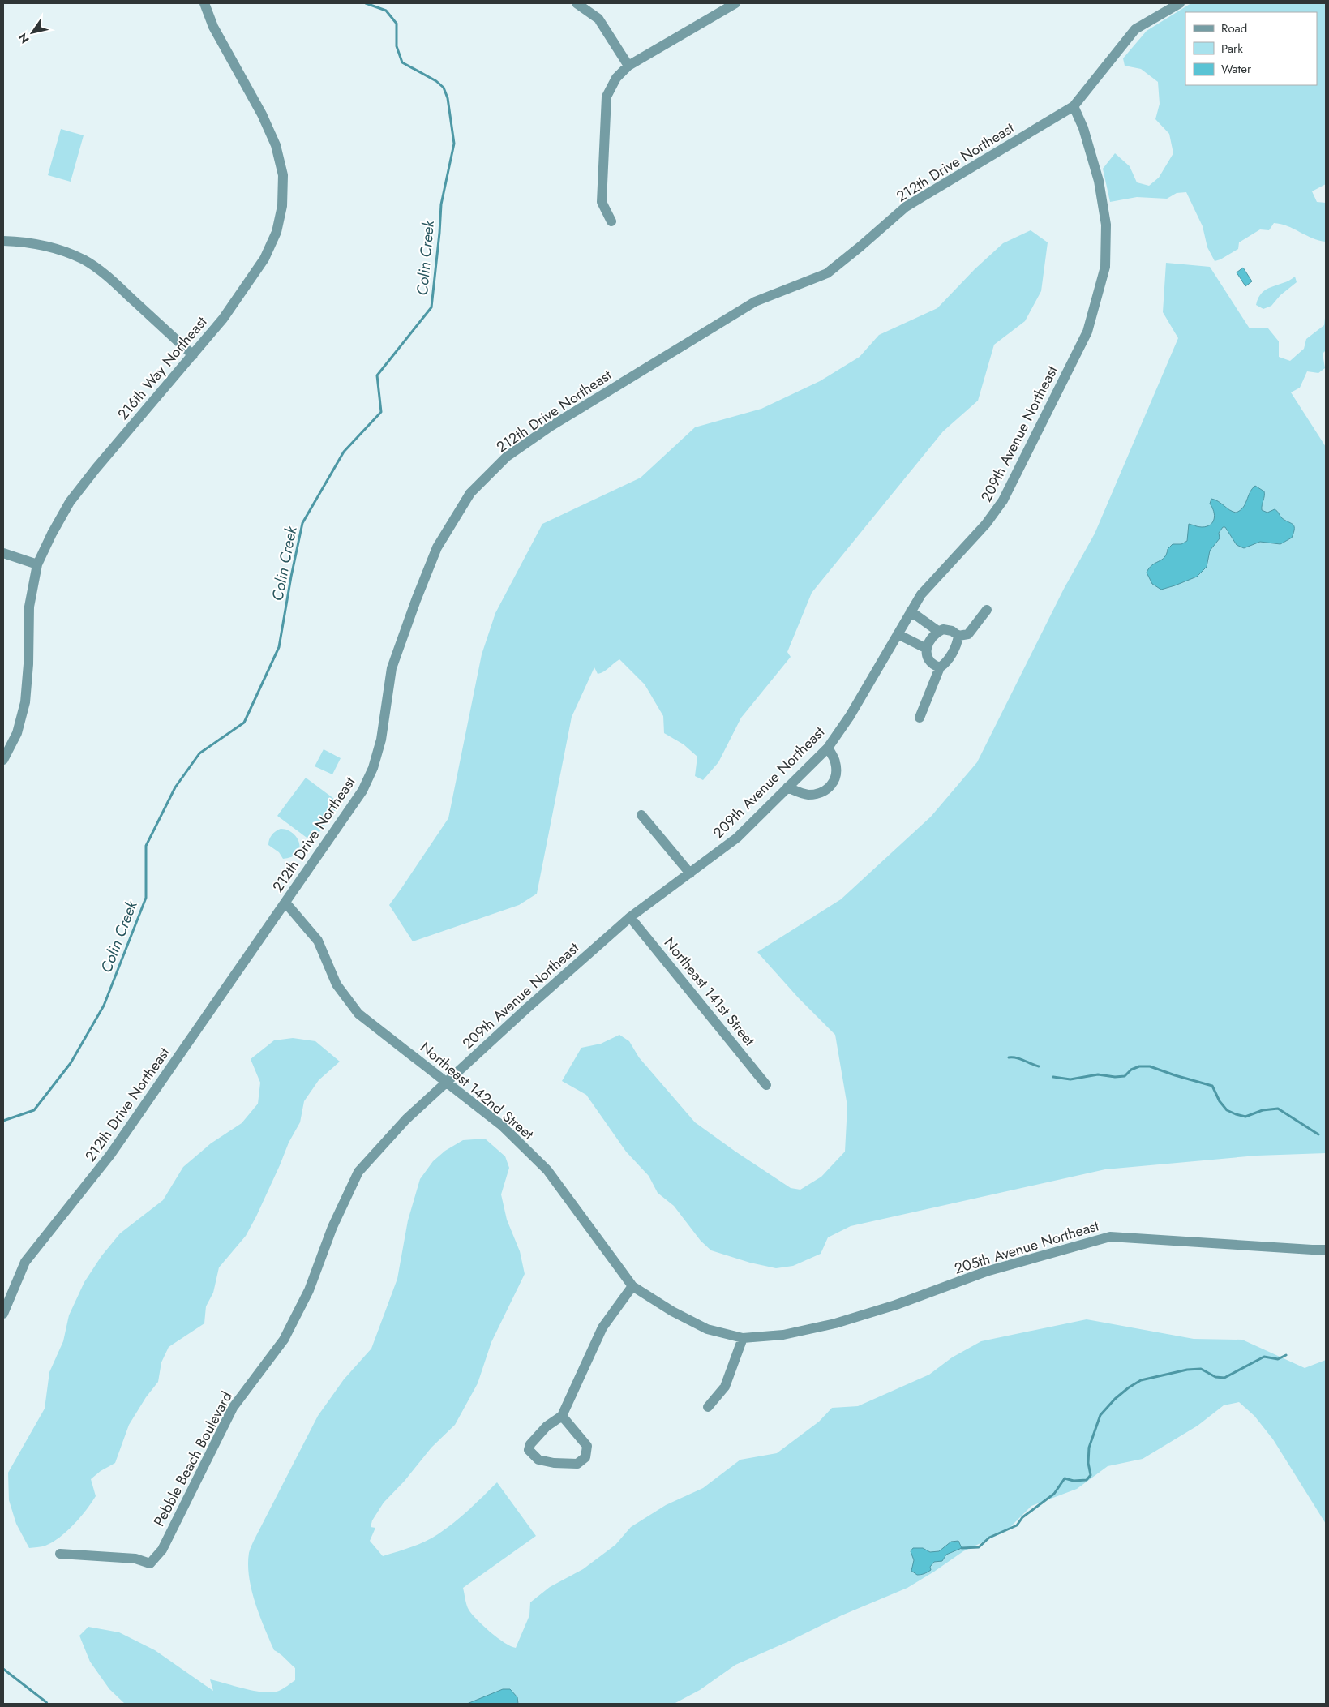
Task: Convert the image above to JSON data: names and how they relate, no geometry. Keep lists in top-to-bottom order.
{
  "streets": {
    "street": [
      "212th Drive Northeast",
      "216th Way Northeast",
      "209th Avenue Northeast",
      "Northeast 141st Street",
      "Northeast 142nd Street",
      "205th Avenue Northeast",
      "Pebble Beach Boulevard"
    ]
  },
  "crossings": [
    ["212th Drive Northeast", "209th Avenue Northeast"],
    ["212th Drive Northeast", "Northeast 142nd Street"],
    ["209th Avenue Northeast", "Northeast 141st Street"],
    ["209th Avenue Northeast", "Northeast 142nd Street"],
    ["209th Avenue Northeast", "Pebble Beach Boulevard"],
    ["Northeast 142nd Street", "205th Avenue Northeast"]
  ],
  "water": ["Colin Creek"],
  "legend": ["Road", "Park", "Water"],
  "north": "bottom left"
}
